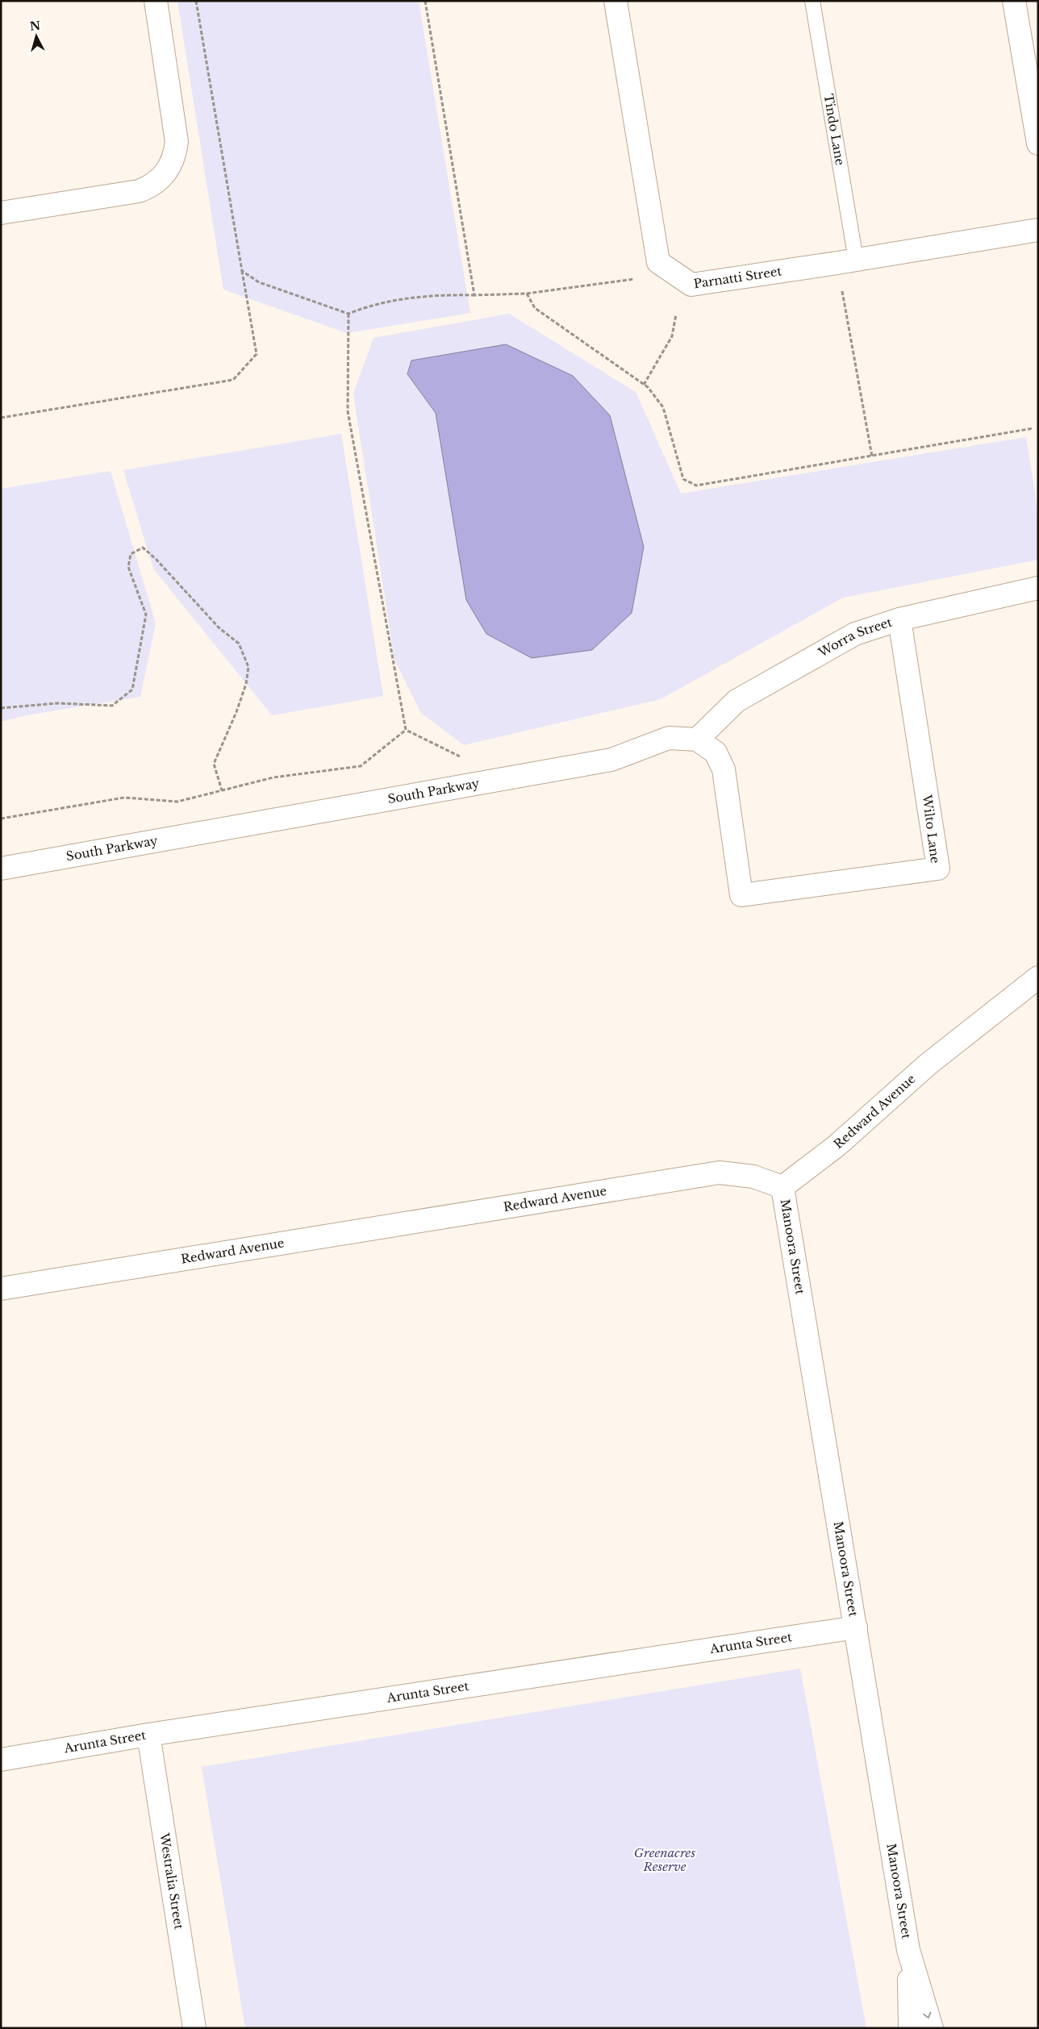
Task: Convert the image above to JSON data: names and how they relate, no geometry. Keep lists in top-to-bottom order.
{
  "streets": {
    "street": [
      "Parnatti Street",
      "Worra Street",
      "South Parkway",
      "Wilto Lane",
      "Redward Avenue",
      "Manoora Street",
      "Arunta Street",
      "Westralia Street"
    ],
    "lane": ["Tindo Lane"]
  },
  "crossings": [
    ["Tindo Lane", "Parnatti Street"],
    ["Worra Street", "South Parkway"],
    ["Worra Street", "Wilto Lane"],
    ["South Parkway", "Wilto Lane"],
    ["Redward Avenue", "Manoora Street"],
    ["Manoora Street", "Arunta Street"],
    ["Arunta Street", "Westralia Street"]
  ],
  "parks": ["Greenacres Reserve"],
  "north": "top"
}
